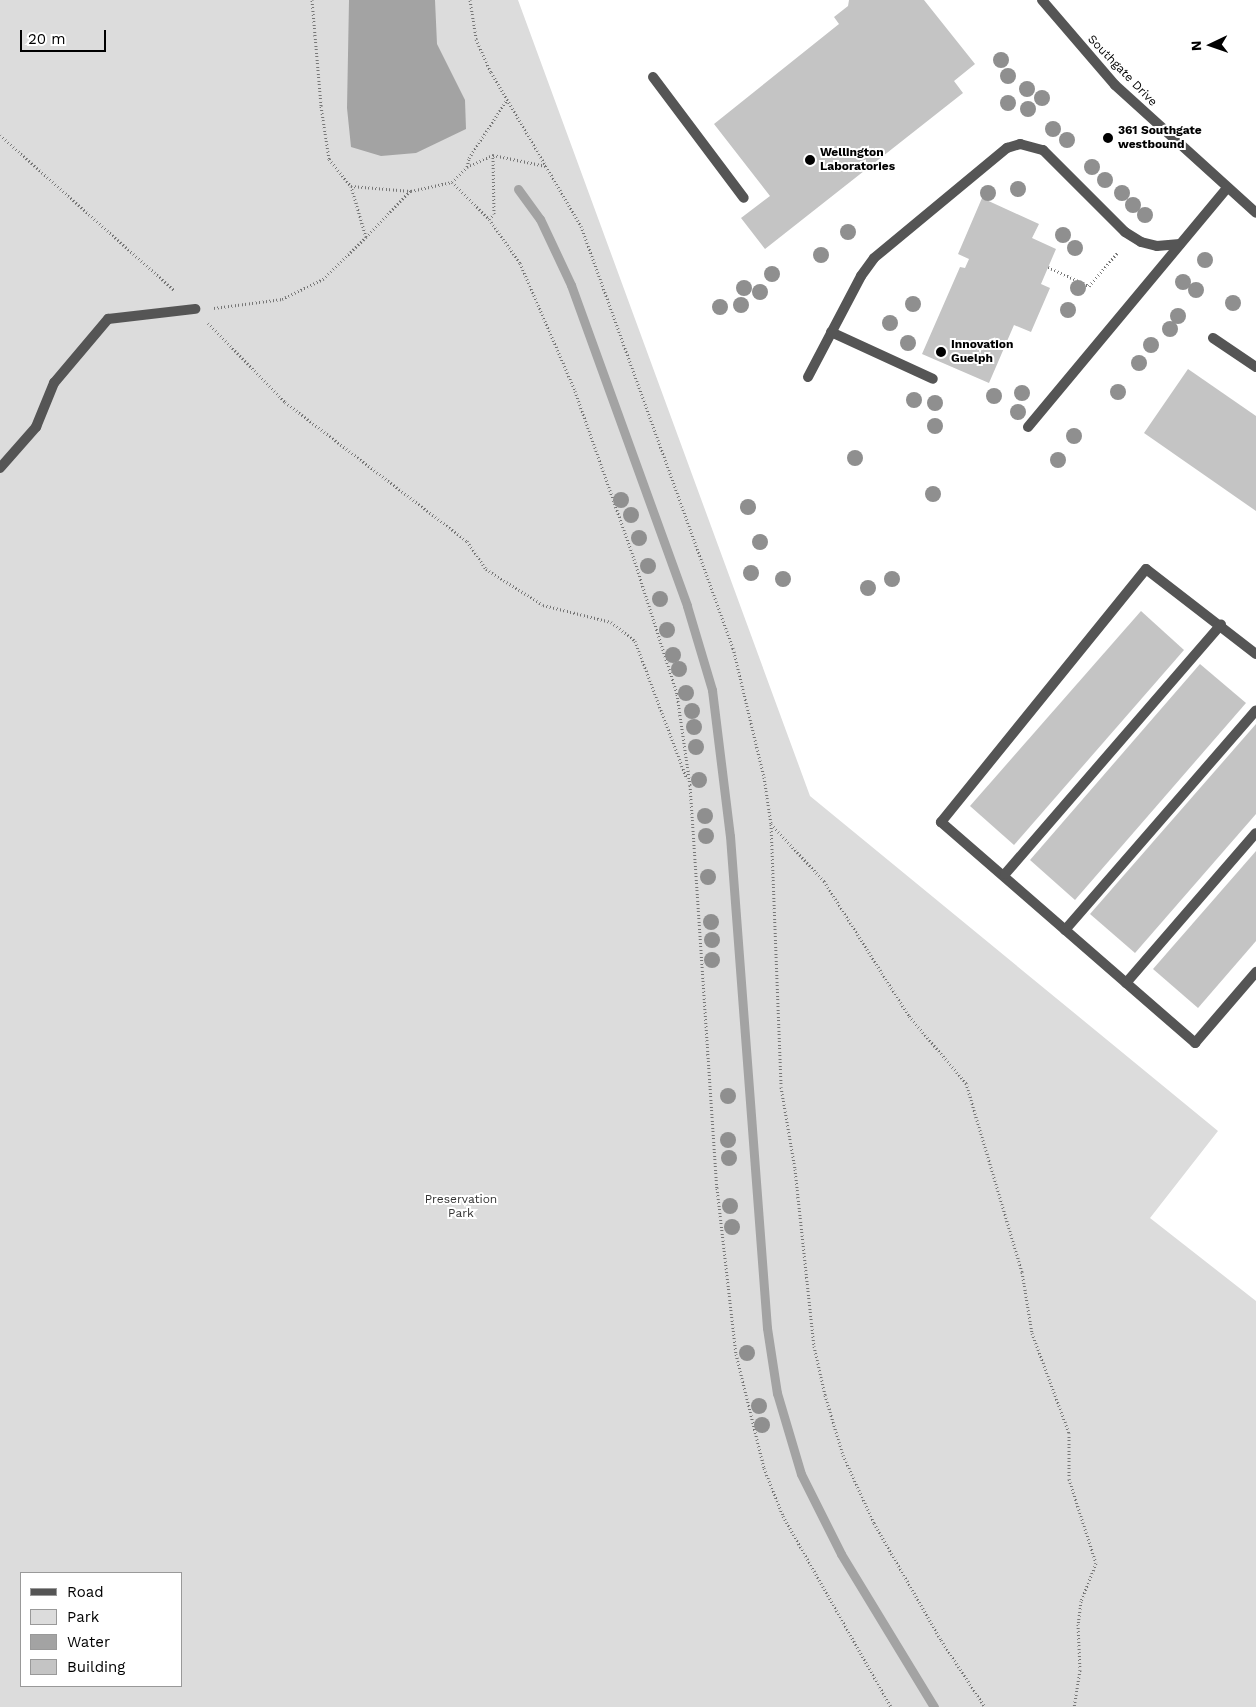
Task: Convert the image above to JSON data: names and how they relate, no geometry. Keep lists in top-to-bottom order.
{
  "streets": {
    "street": ["Southgate Drive"]
  },
  "parks": ["Preservation Park"],
  "places": ["361 Southgate westbound", "Wellington Laboratories", "Innovation Guelph"],
  "legend": [
    "Road",
    "Park",
    "Water",
    "Building"
  ],
  "scale_bar": "20 m",
  "north": "left"
}
